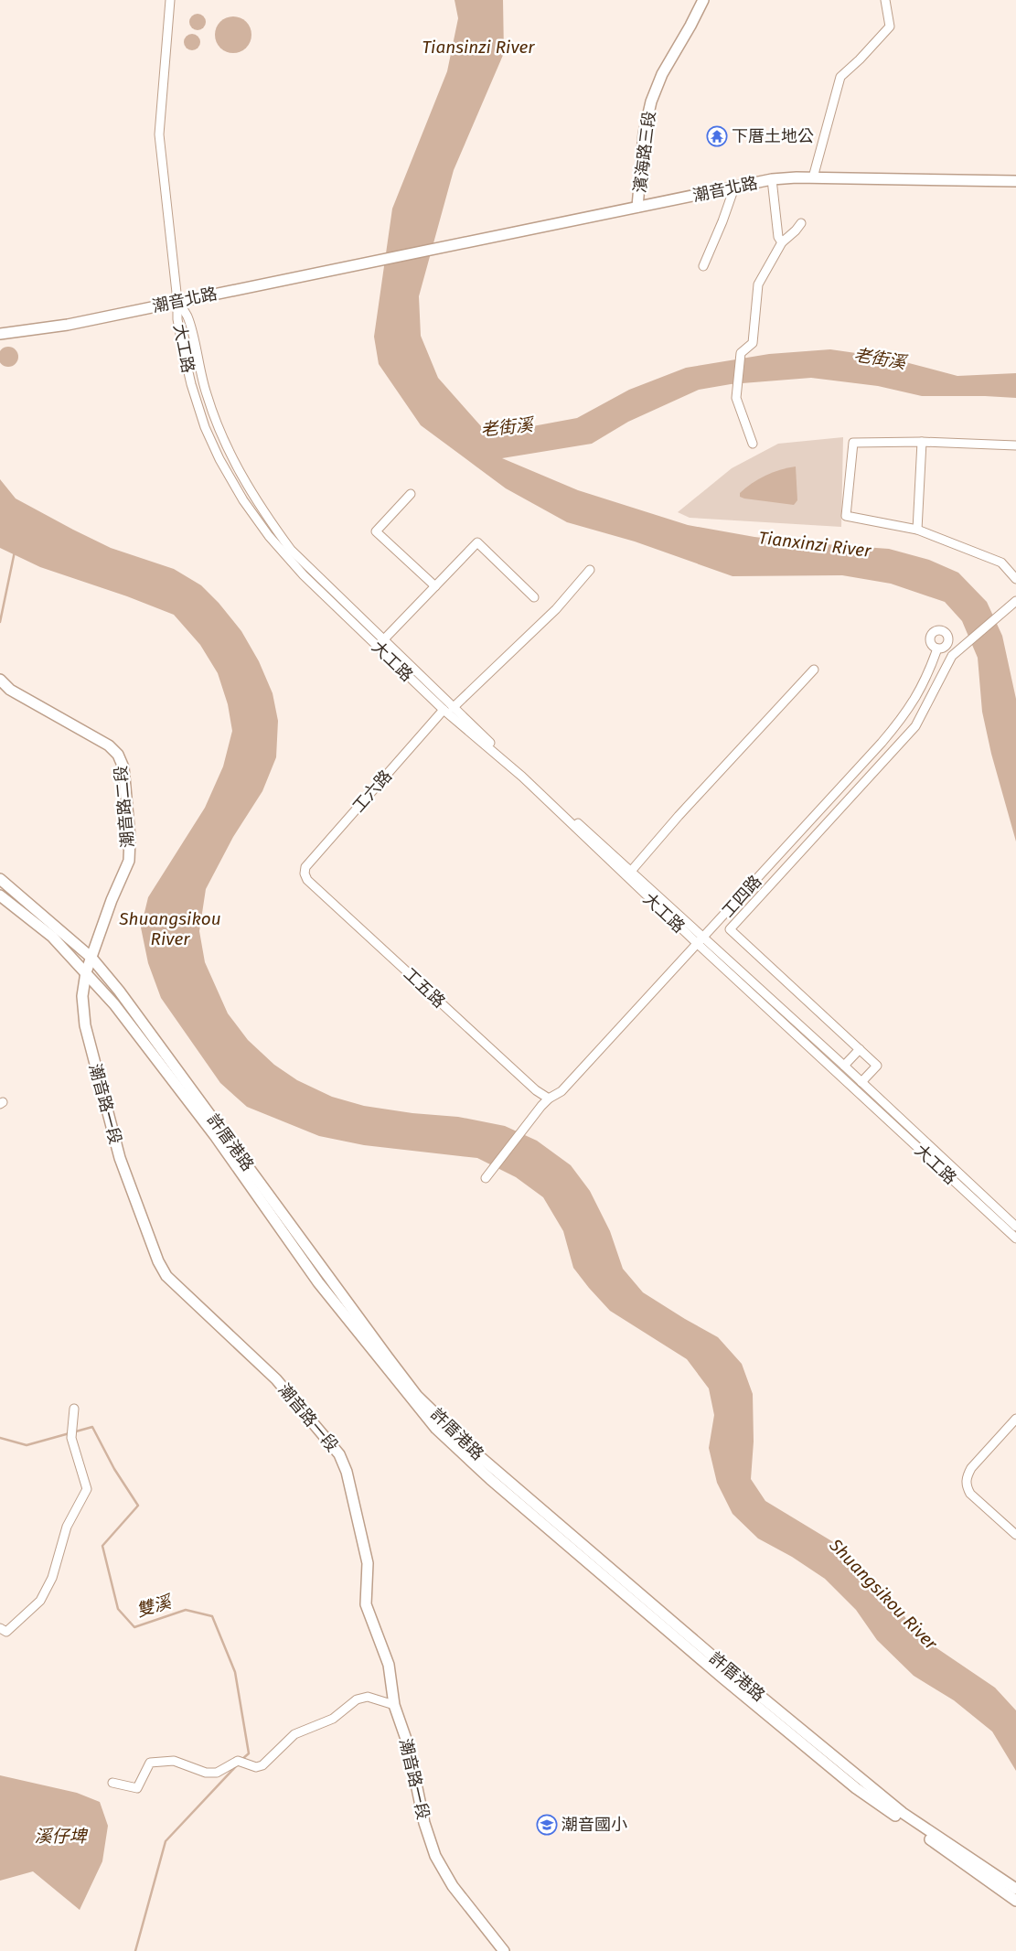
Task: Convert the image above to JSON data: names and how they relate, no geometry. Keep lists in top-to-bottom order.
{
  "streets": {
    "street": [
      "濱海路三段",
      "潮音北路",
      "大工路",
      "工六路",
      "潮音路二段",
      "工四路",
      "工五路",
      "潮音路一段",
      "許厝港路"
    ]
  },
  "crossings": [
    ["濱海路三段", "潮音北路"],
    ["潮音北路", "大工路"],
    ["大工路", "工六路"],
    ["大工路", "工四路"],
    ["工六路", "工五路"],
    ["潮音路二段", "潮音路一段"],
    ["潮音路二段", "許厝港路"],
    ["工四路", "工五路"],
    ["潮音路一段", "許厝港路"]
  ],
  "water": [
    "Tiansinzi River",
    "老街溪",
    "Tianxinzi River",
    "Shuangsikou River",
    "雙溪",
    "溪仔埤"
  ],
  "places": {
    "temple": ["下厝土地公"],
    "school or university": ["潮音國小"]
  }
}
